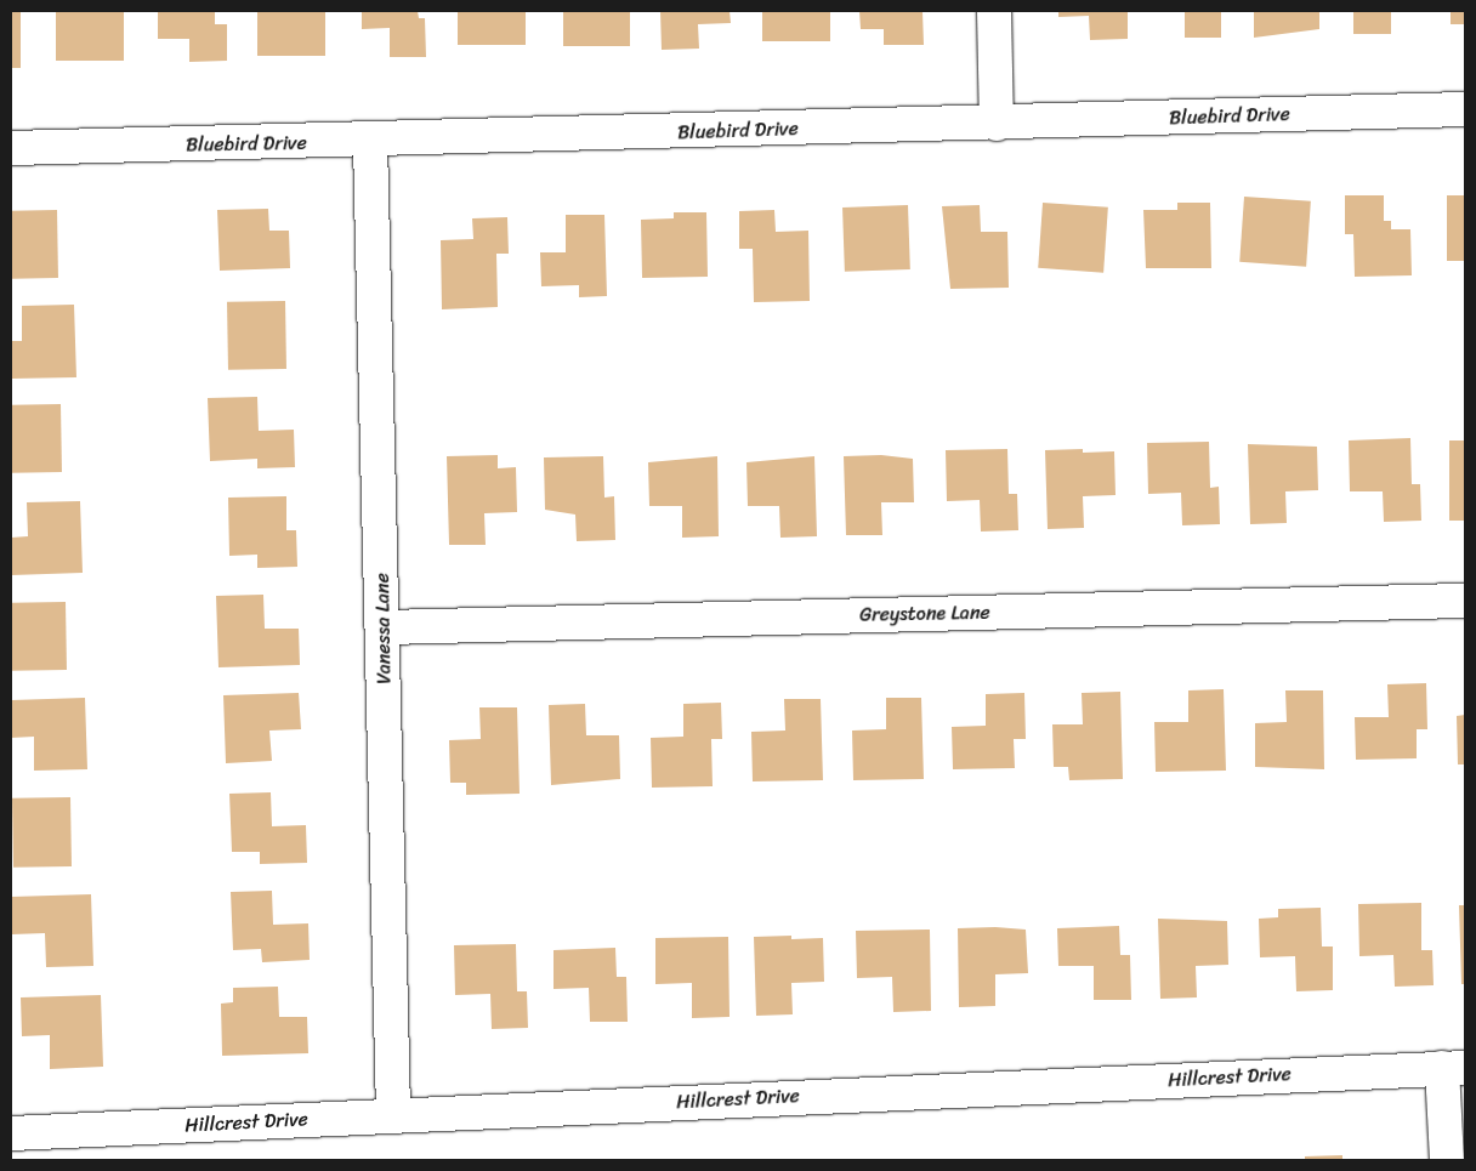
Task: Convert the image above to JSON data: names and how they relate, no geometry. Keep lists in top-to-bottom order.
{
  "streets": {
    "street": [
      "Bluebird Drive",
      "Greystone Lane",
      "Vanessa Lane",
      "Hillcrest Drive"
    ]
  },
  "crossings": [
    ["Bluebird Drive", "Vanessa Lane"],
    ["Greystone Lane", "Vanessa Lane"],
    ["Vanessa Lane", "Hillcrest Drive"]
  ]
}
